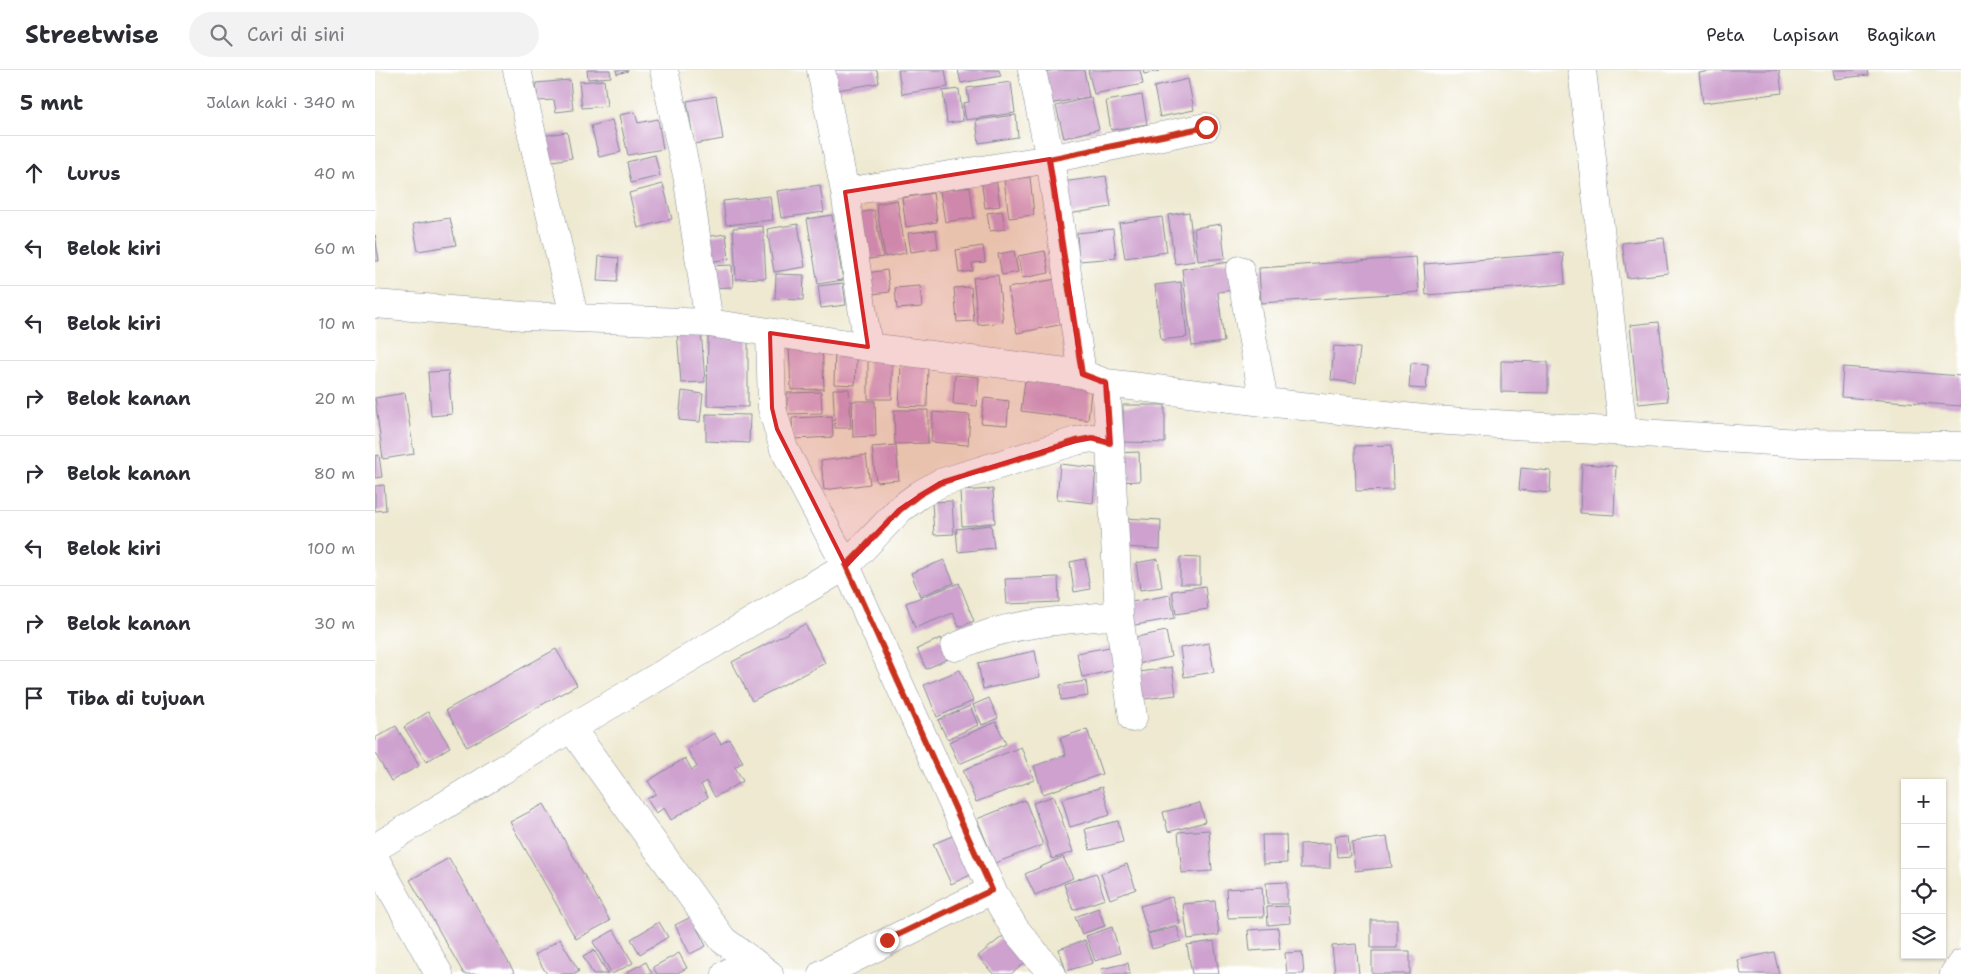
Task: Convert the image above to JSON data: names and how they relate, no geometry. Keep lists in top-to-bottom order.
{
  "page": {
    "header": "Streetwise",
    "search": "Cari di sini",
    "nav": ["Peta", "Lapisan", "Bagikan"],
    "heading": ["5 mnt", "Jalan kaki · 340 m"],
    "list": [
      ["Lurus", "40 m"],
      ["Belok kiri", "60 m"],
      ["Belok kiri", "10 m"],
      ["Belok kanan", "20 m"],
      ["Belok kanan", "80 m"],
      ["Belok kiri", "100 m"],
      ["Belok kanan", "30 m"],
      "Tiba di tujuan"
    ],
    "map_buttons": ["+", "−"]
  }
}
